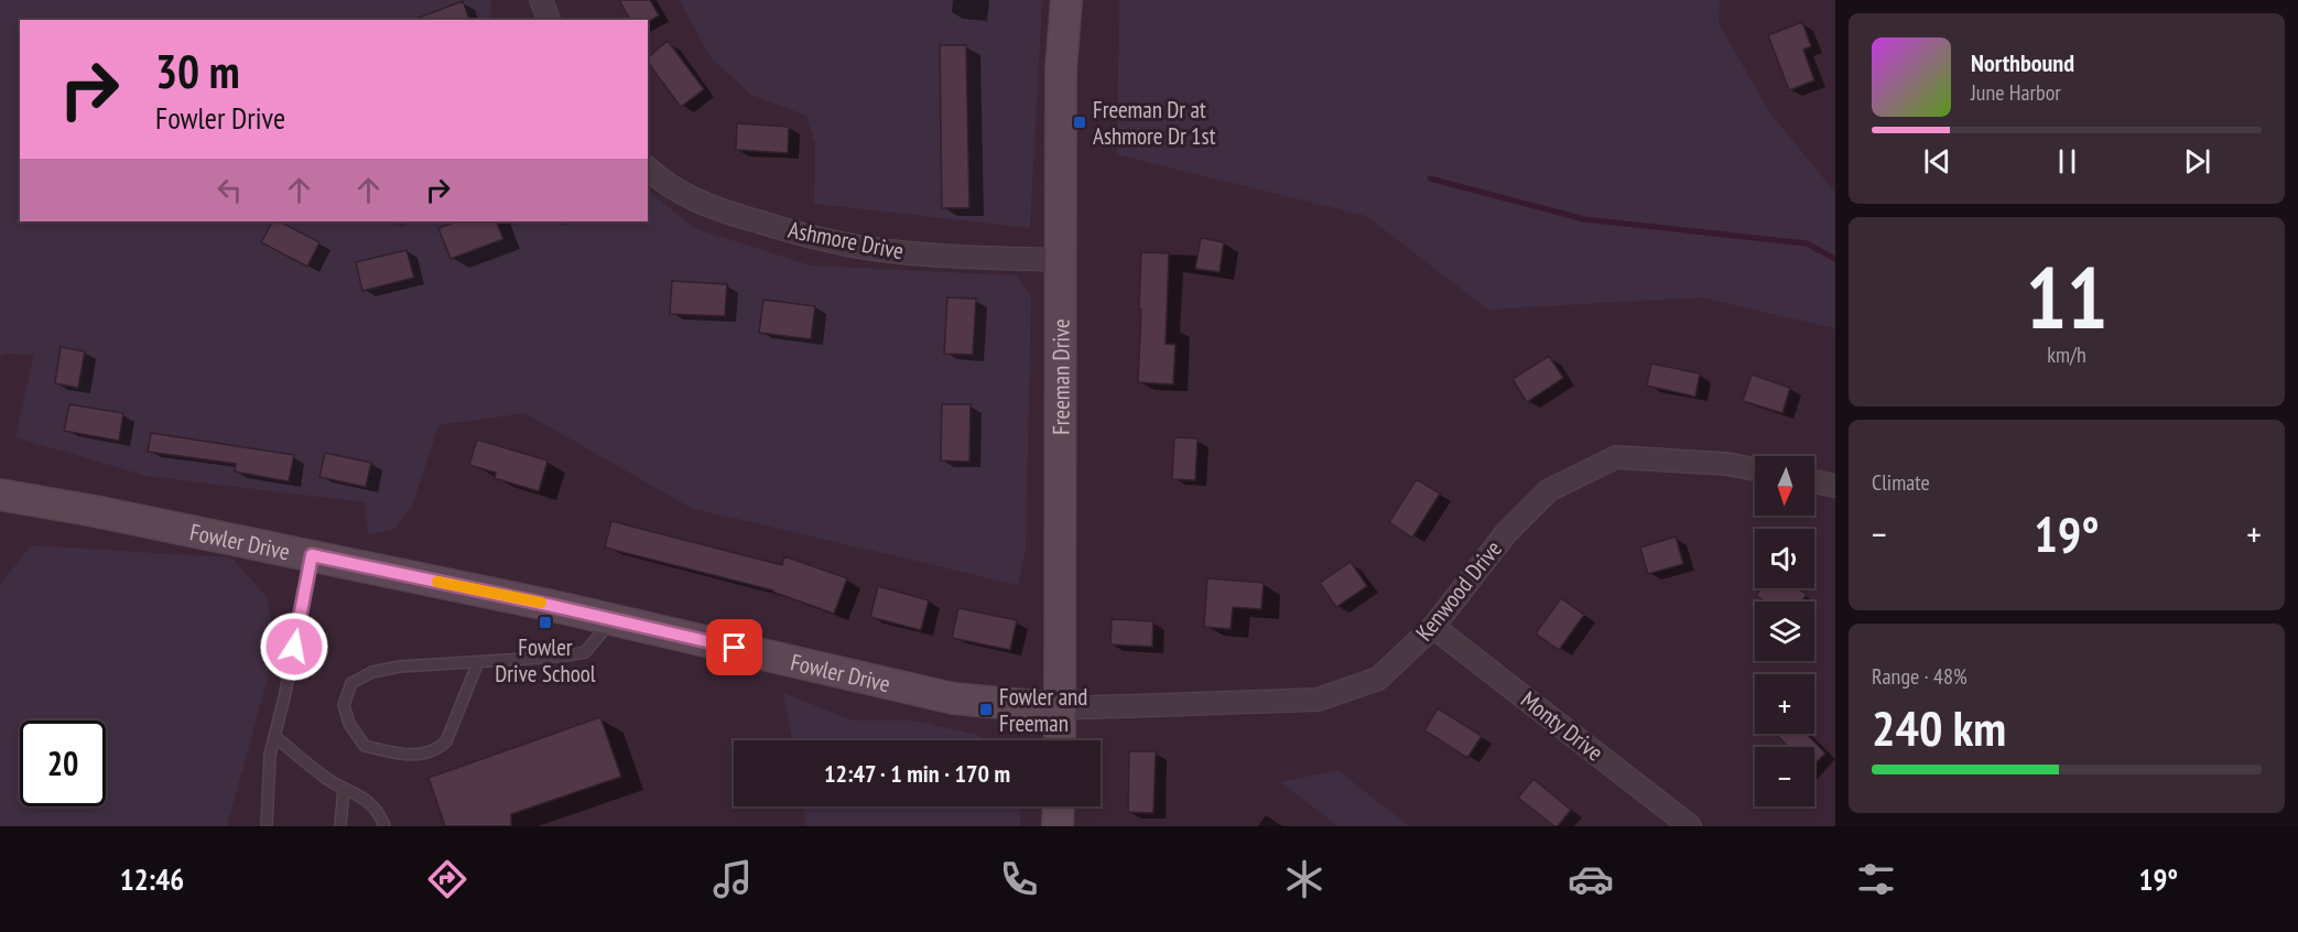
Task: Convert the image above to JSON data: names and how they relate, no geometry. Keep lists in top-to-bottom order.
{
  "streets": {
    "street": [
      "Ashmore Drive",
      "Freeman Drive",
      "Fowler Drive",
      "Kenwood Drive",
      "Monty Drive"
    ]
  },
  "crossings": [
    ["Ashmore Drive", "Freeman Drive"],
    ["Freeman Drive", "Fowler Drive"],
    ["Freeman Drive", "Kenwood Drive"],
    ["Fowler Drive", "Kenwood Drive"],
    ["Kenwood Drive", "Monty Drive"]
  ],
  "places": {
    "transit": ["Freeman Dr at Ashmore Dr 1st", "Fowler Drive School", "Fowler and Freeman"]
  },
  "north": "bottom",
  "page": {
    "turn": ["30 m", "Fowler Drive"],
    "song": ["Northbound", "June Harbor"],
    "tile": [
      ["11", "km/h"],
      "Climate",
      ["Range · 48%", "240 km"]
    ],
    "map_buttons": ["+", "−"],
    "heat": ["−", "19°", "+"],
    "limit": "20",
    "trip": "12:47 · 1 min · 170 m",
    "tabs": ["12:46", "19°"]
  }
}
